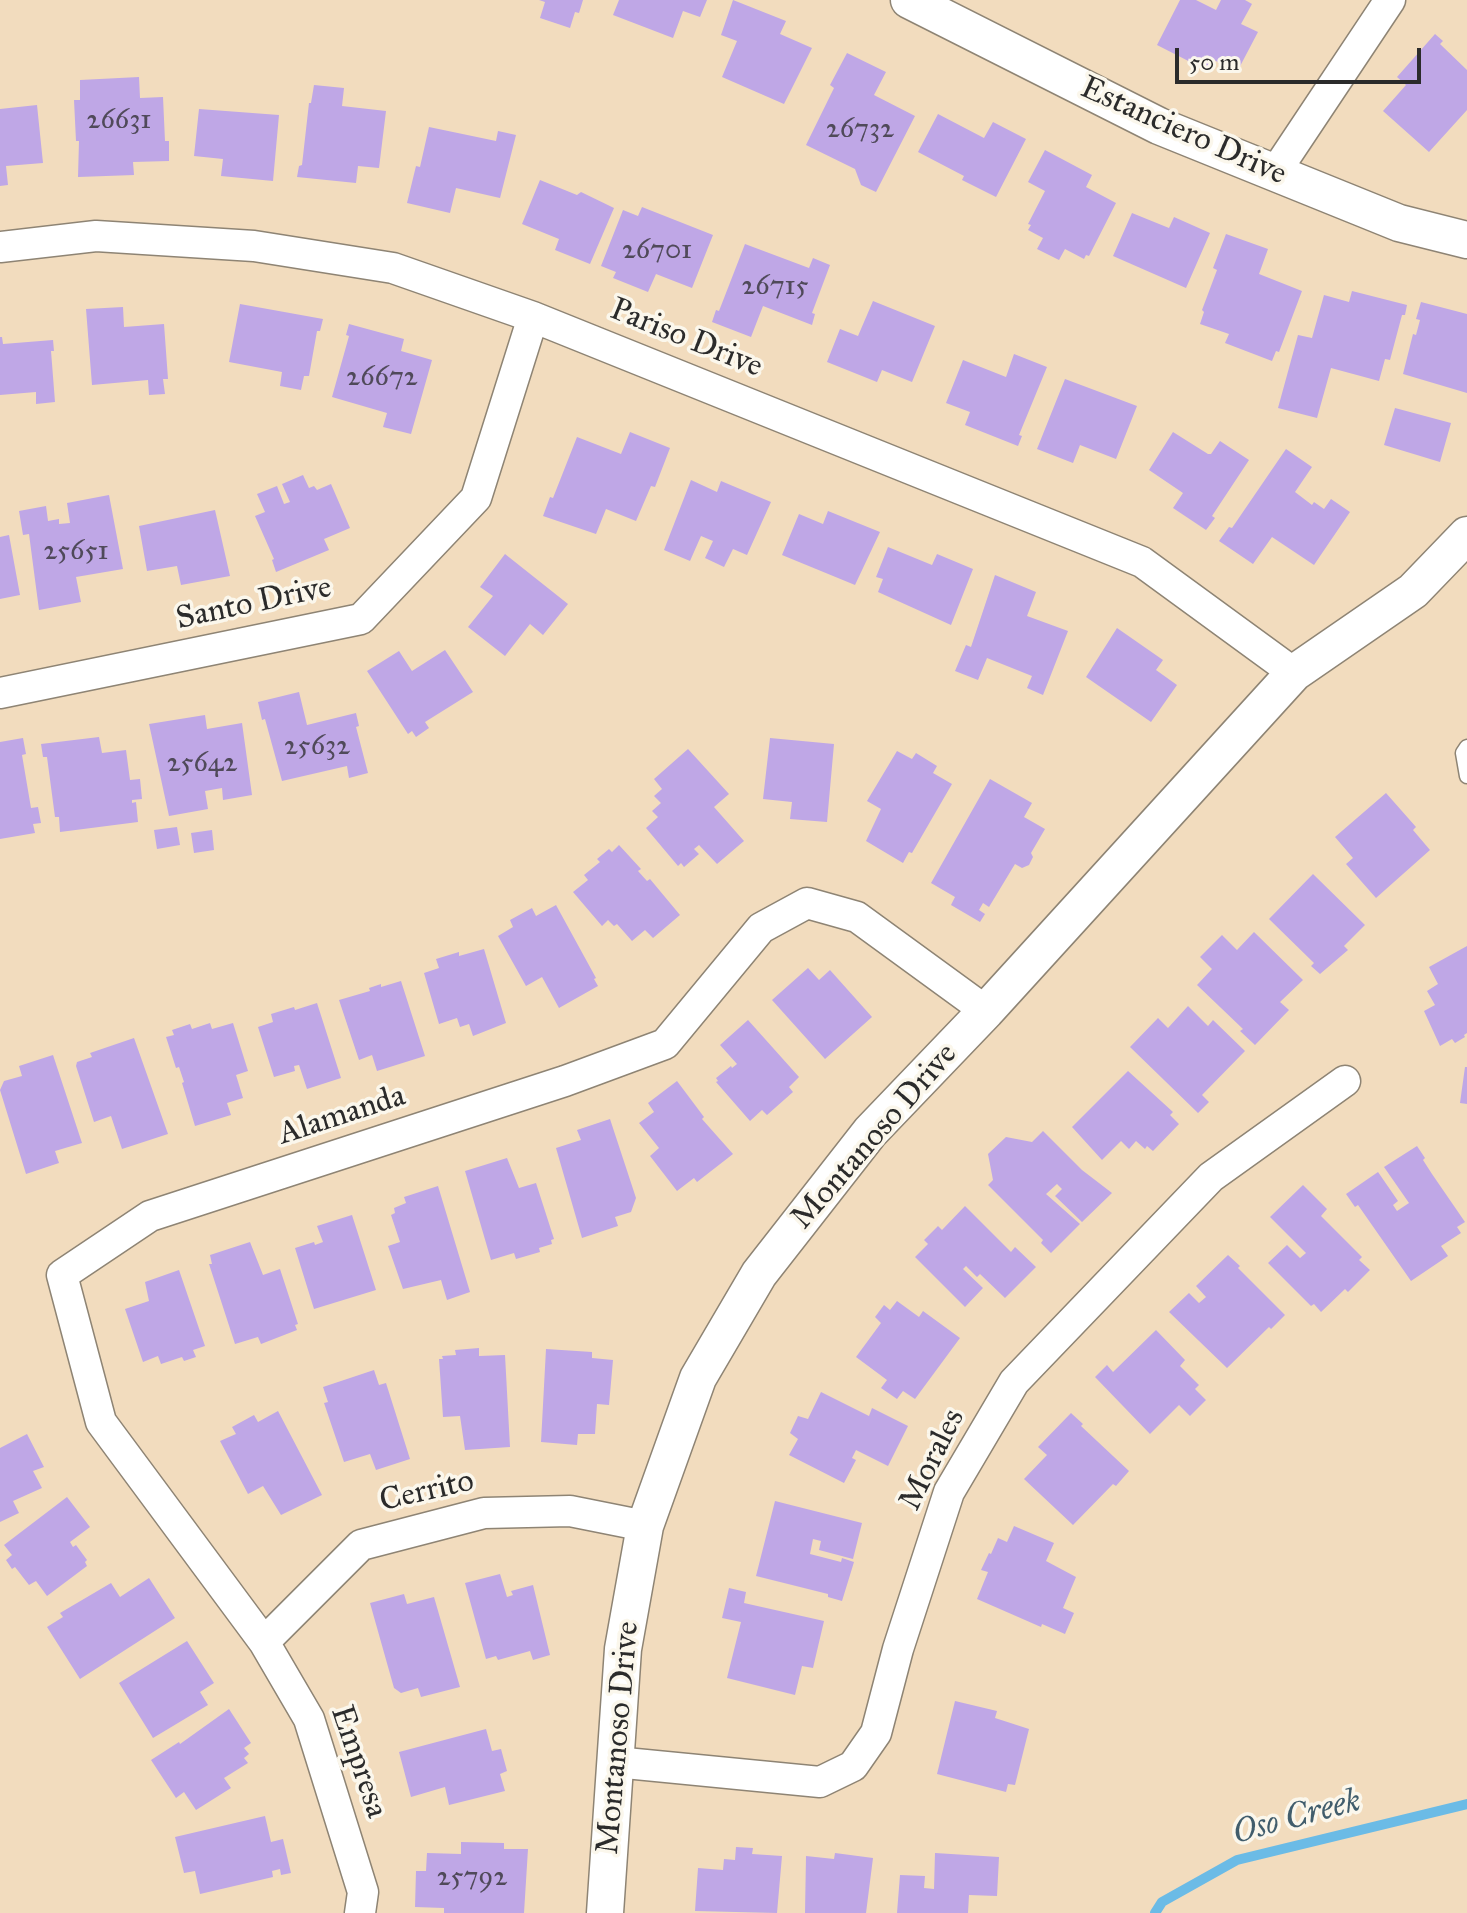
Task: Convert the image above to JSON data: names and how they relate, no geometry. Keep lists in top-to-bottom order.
{
  "streets": {
    "street": [
      "Estanciero Drive",
      "Pariso Drive",
      "Santo Drive",
      "Alamanda",
      "Montanoso Drive",
      "Morales",
      "Cerrito",
      "Empresa"
    ]
  },
  "crossings": [
    ["Pariso Drive", "Santo Drive"],
    ["Pariso Drive", "Montanoso Drive"],
    ["Alamanda", "Montanoso Drive"],
    ["Alamanda", "Cerrito"],
    ["Alamanda", "Empresa"],
    ["Montanoso Drive", "Morales"],
    ["Montanoso Drive", "Cerrito"],
    ["Cerrito", "Empresa"]
  ],
  "water": ["Oso Creek"],
  "house_numbers": [
    "26631",
    "26732",
    "26701",
    "26715",
    "26672",
    "25651",
    "25632",
    "25642",
    "25792"
  ],
  "scale_bar": "50 m"
}
